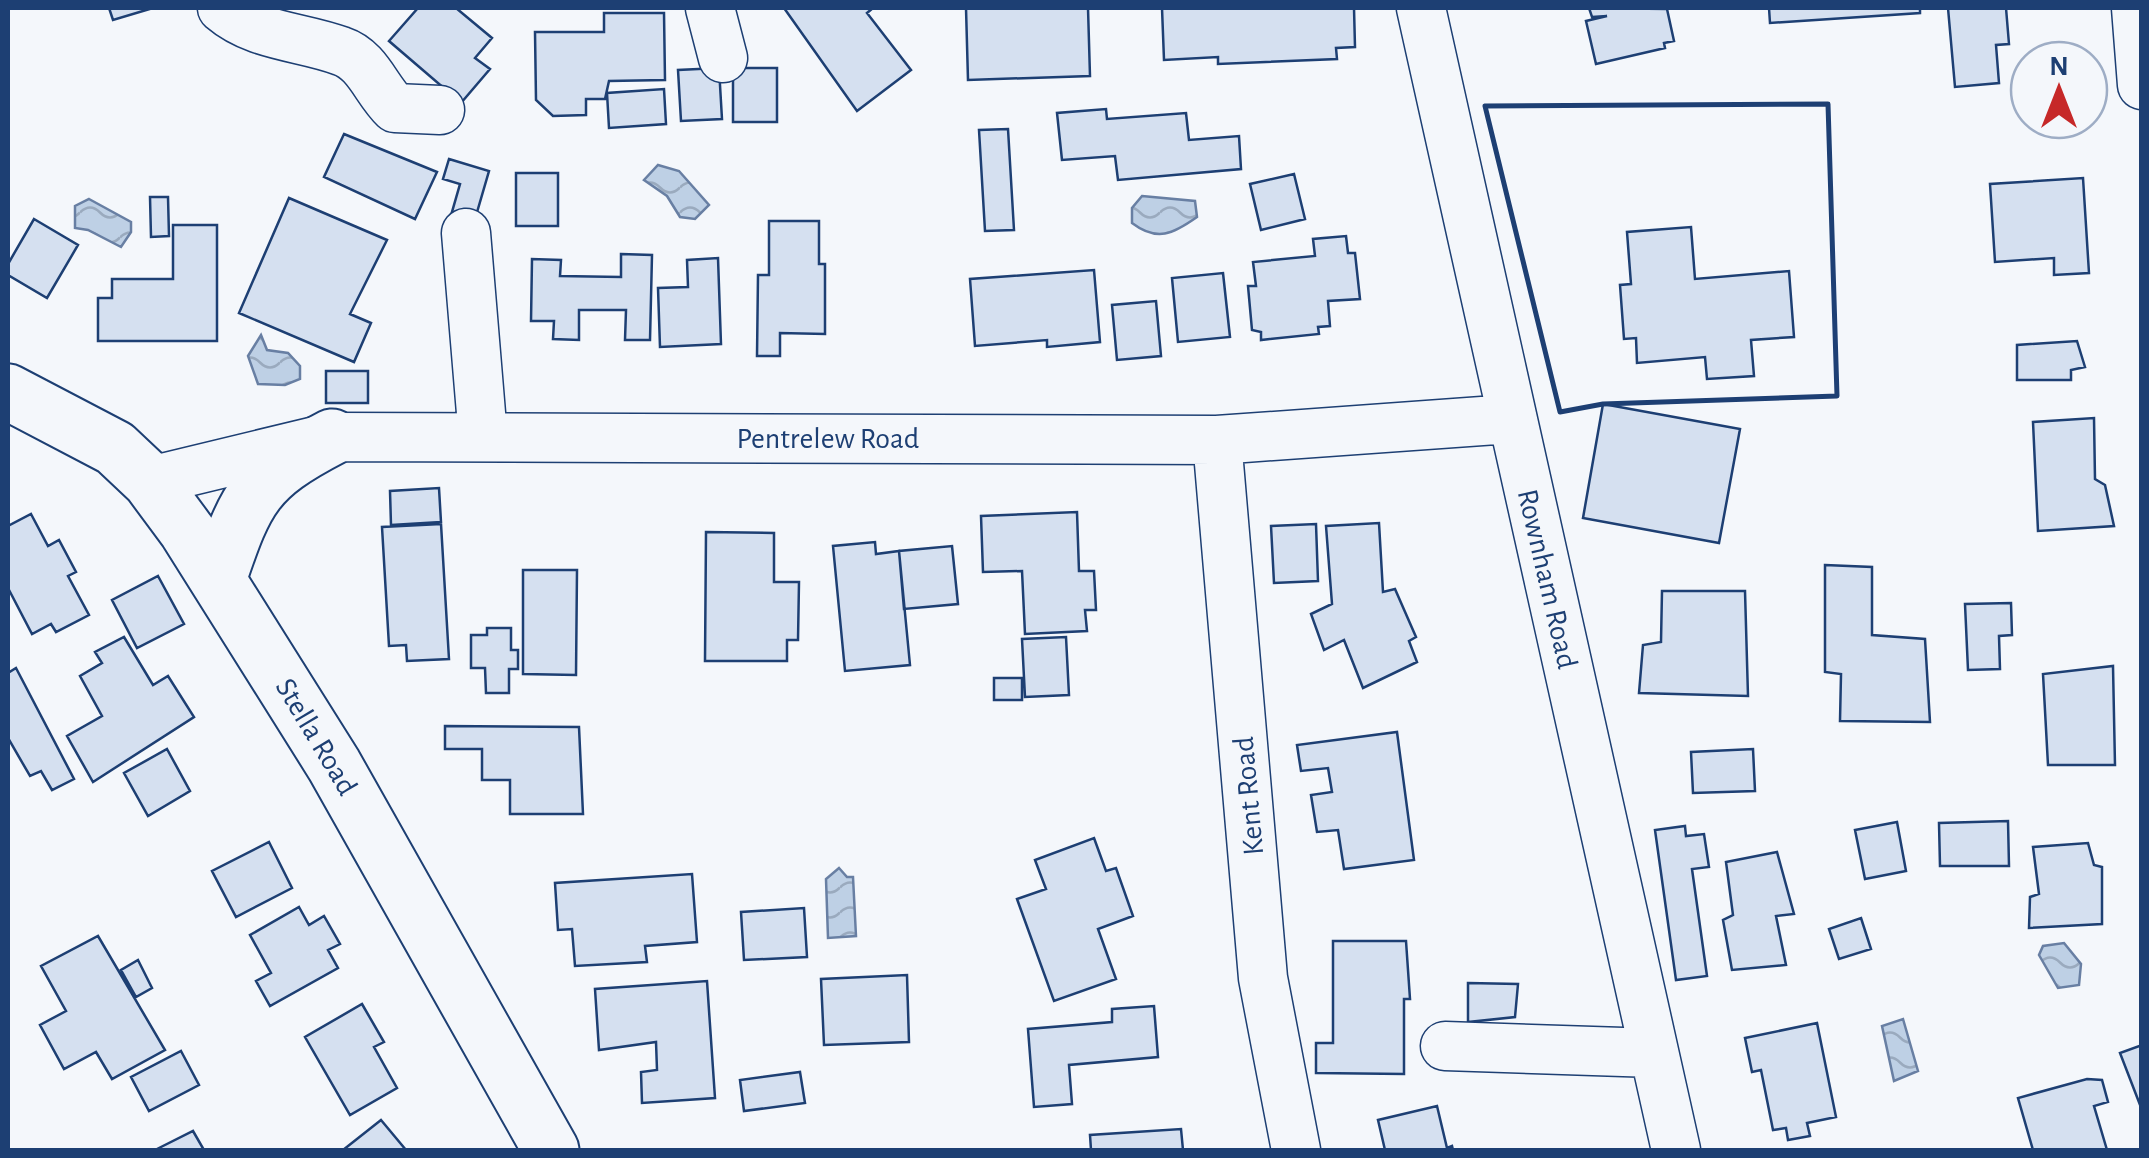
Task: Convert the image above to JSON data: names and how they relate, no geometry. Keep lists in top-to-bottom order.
{
  "streets": {
    "main road": ["Stella Road"],
    "street": ["Pentrelew Road", "Rownham Road", "Kent Road"]
  },
  "crossings": [
    ["Pentrelew Road", "Rownham Road"],
    ["Pentrelew Road", "Stella Road"],
    ["Pentrelew Road", "Kent Road"]
  ],
  "north": "top"
}
